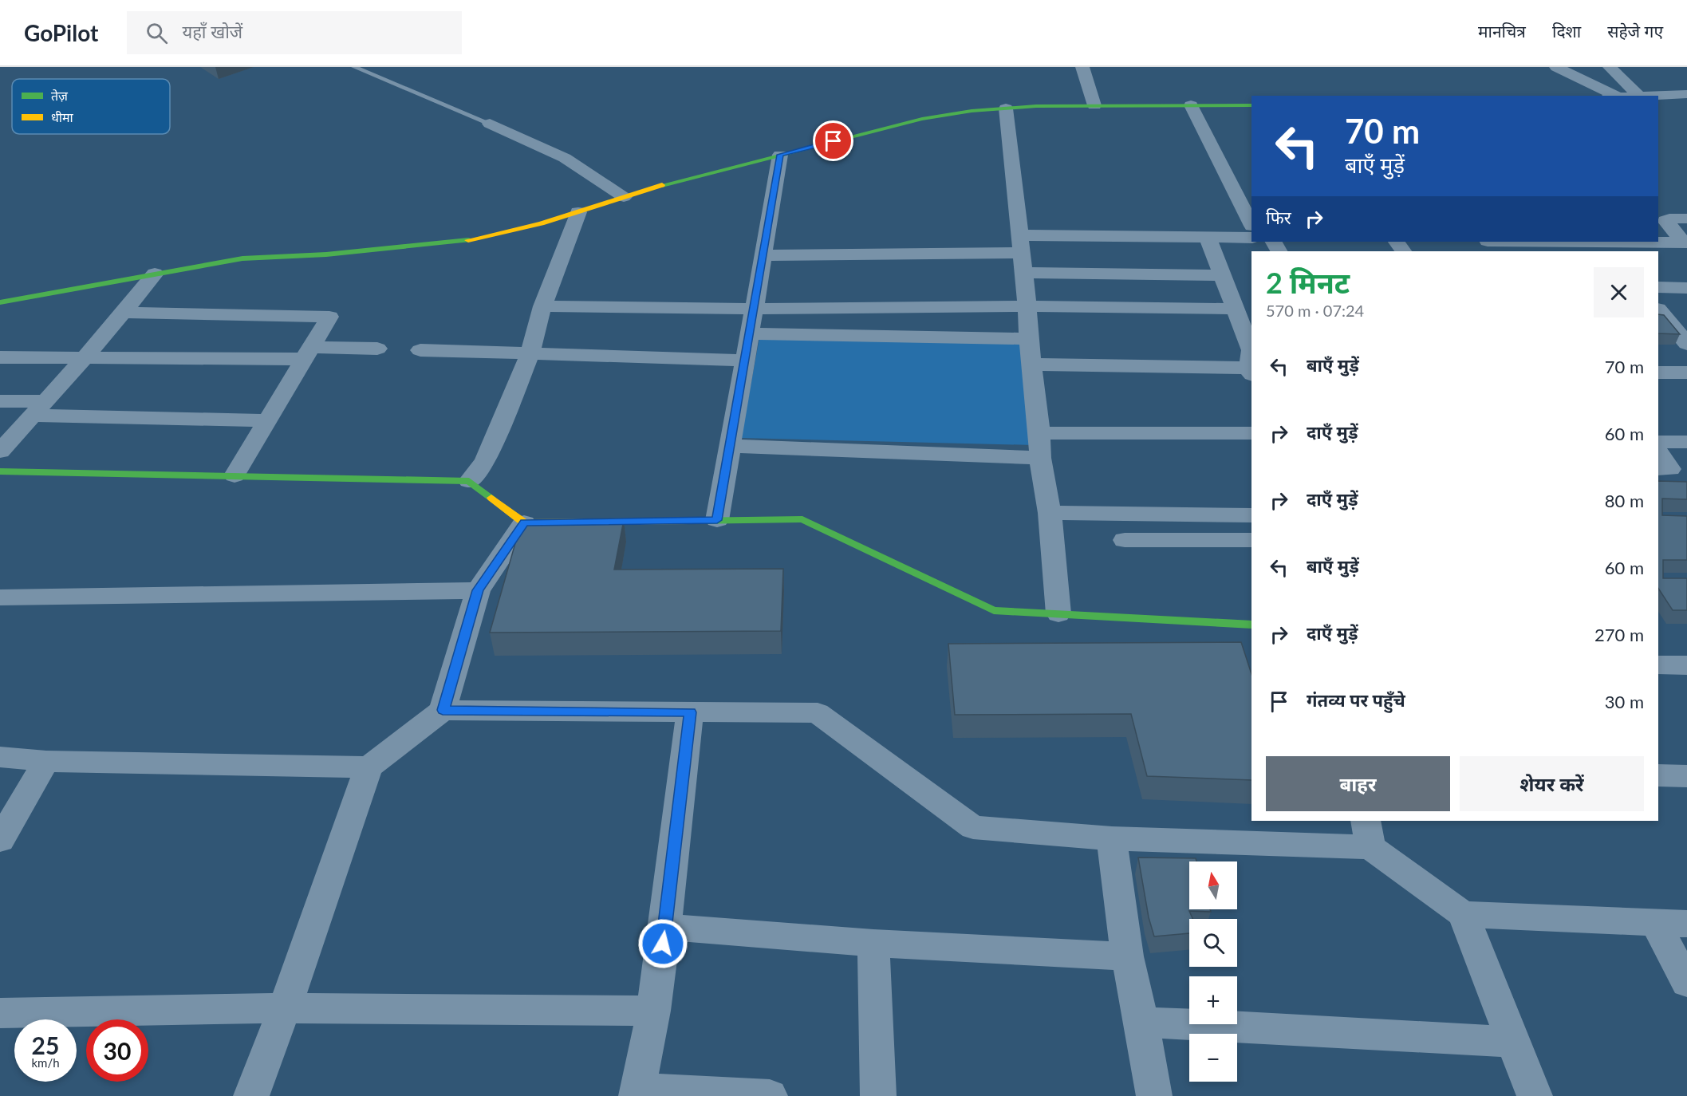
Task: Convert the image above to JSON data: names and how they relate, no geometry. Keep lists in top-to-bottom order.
{
  "legend": ["तेज़", "धीमा"],
  "north": "top",
  "page": {
    "header": "GoPilot",
    "search": "यहाँ खोजें",
    "nav": ["मानचित्र", "दिशा", "सहेजे गए"],
    "turn": ["70 m", "बाएँ मुड़ें"],
    "then": "फिर",
    "heading": ["2 मिनट", "570 m · 07:24"],
    "list": [
      {
        "name": "बाएँ मुड़ें",
        "value": "70 m"
      },
      {
        "name": "दाएँ मुड़ें",
        "value": "60 m"
      },
      {
        "name": "दाएँ मुड़ें",
        "value": "80 m"
      },
      {
        "name": "बाएँ मुड़ें",
        "value": "60 m"
      },
      {
        "name": "दाएँ मुड़ें",
        "value": "270 m"
      },
      {
        "name": "गंतव्य पर पहुँचे",
        "value": "30 m"
      }
    ],
    "buttons": ["बाहर", "शेयर करें"],
    "map_buttons": ["+", "−"],
    "speed": "25 km/h",
    "limit": "30"
  }
}
